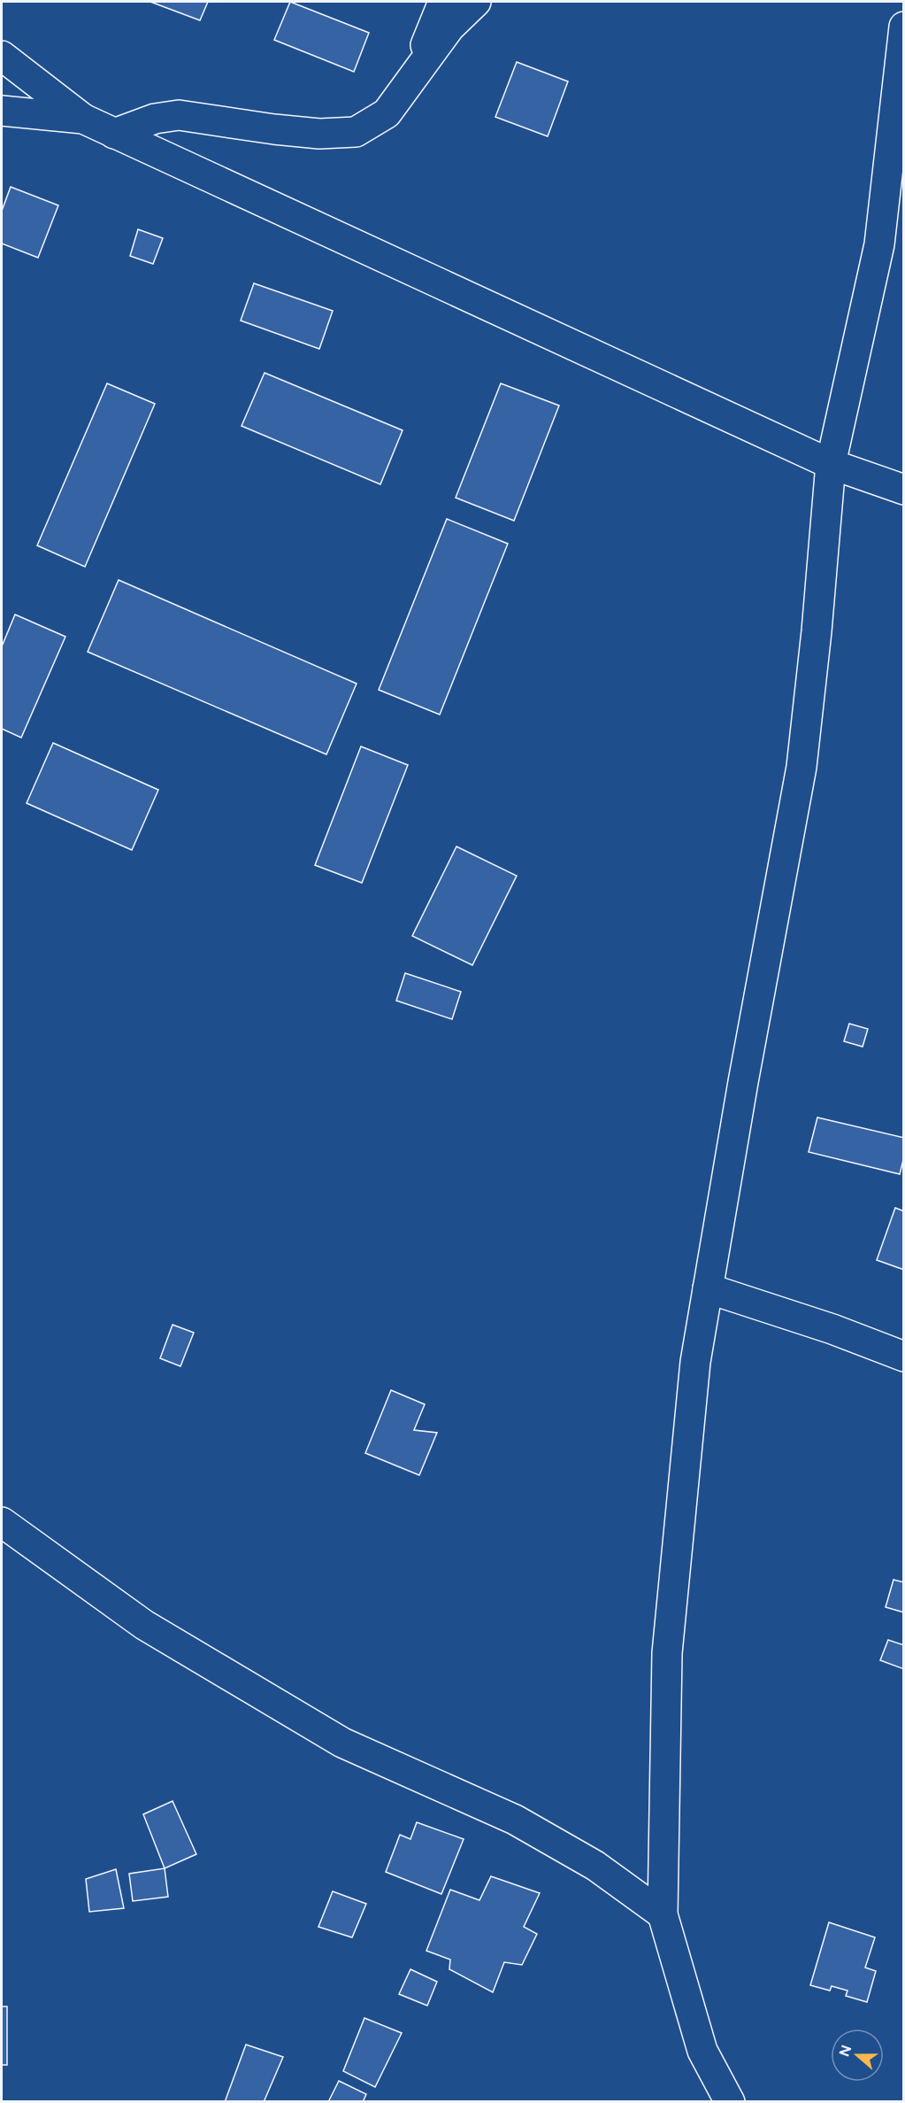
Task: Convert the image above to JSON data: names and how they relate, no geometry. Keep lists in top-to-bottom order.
{
  "north": "left"
}
